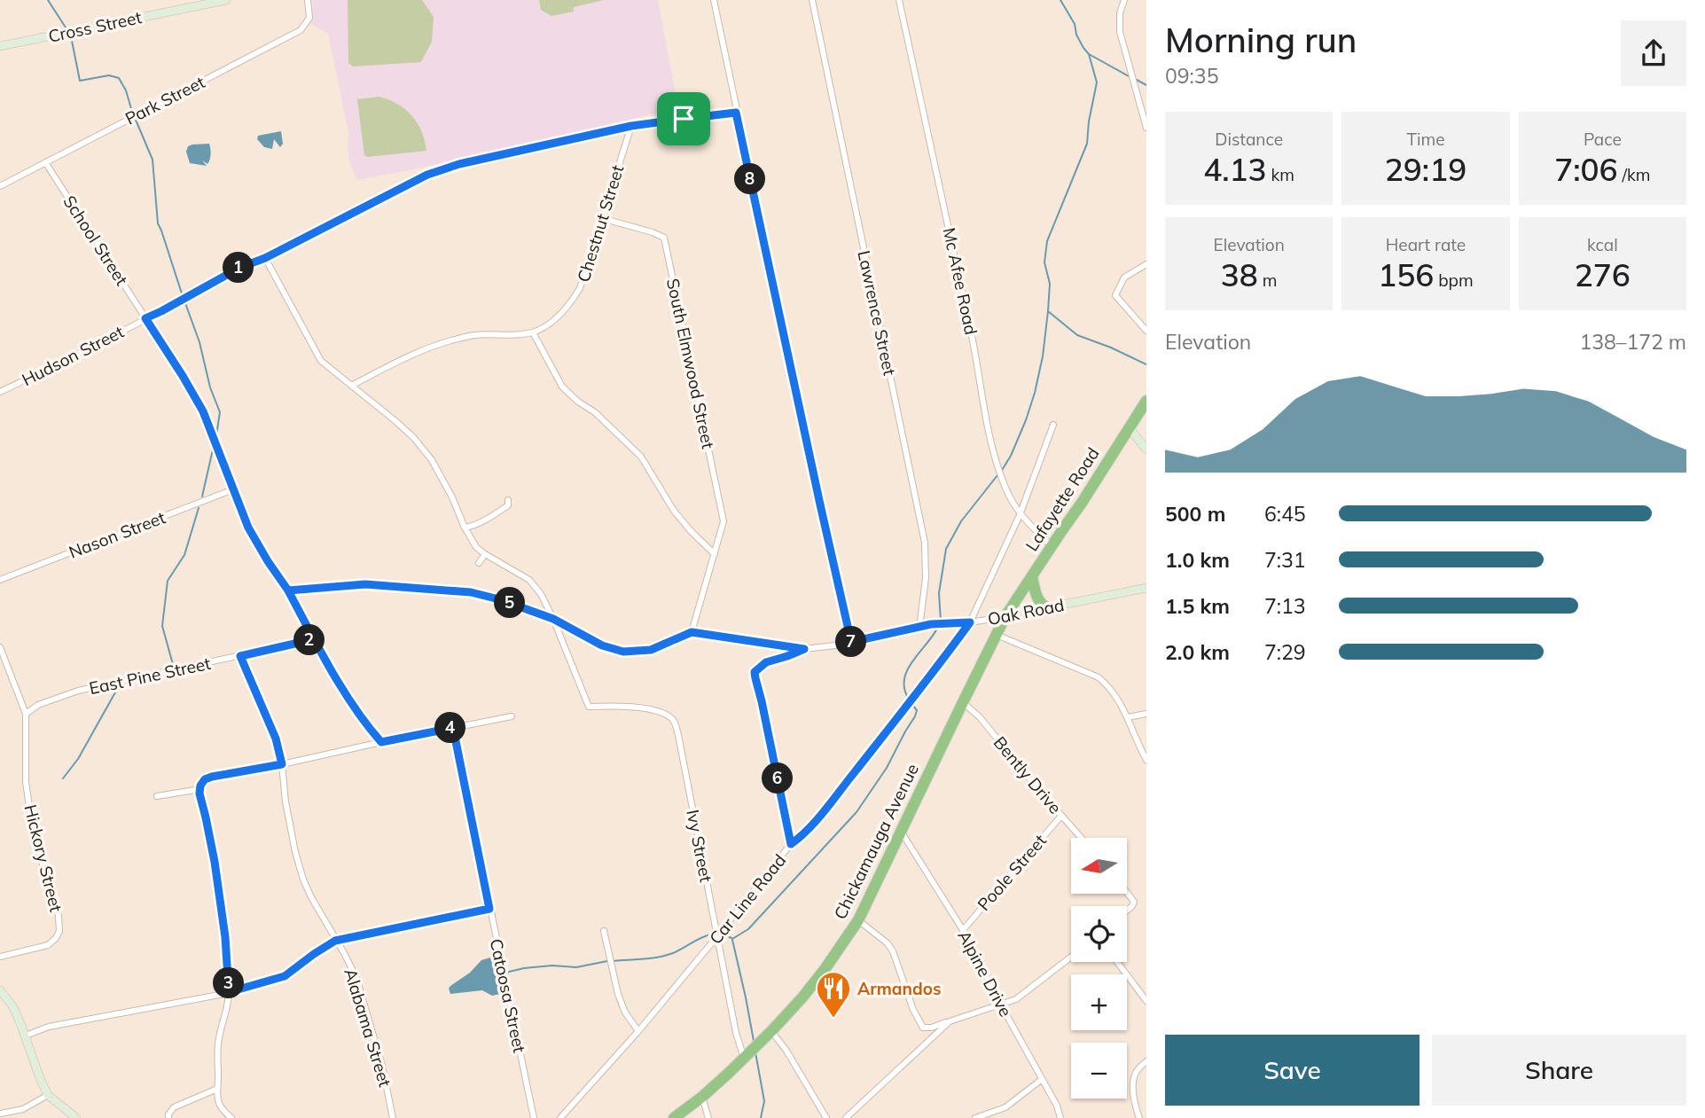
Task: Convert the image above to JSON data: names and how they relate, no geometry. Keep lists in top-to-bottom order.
{
  "streets": {
    "highway": ["Lafayette Road", "Chickamauga Avenue"],
    "street": [
      "Cross Street",
      "Park Street",
      "Chestnut Street",
      "School Street",
      "Mc Afee Road",
      "Lawrence Street",
      "Hudson Street",
      "South Elmwood Street",
      "Nason Street",
      "Oak Road",
      "East Pine Street",
      "Bently Drive",
      "Ivy Street",
      "Hickory Street",
      "Poole Street",
      "Car Line Road",
      "Alpine Drive",
      "Catoosa Street",
      "Alabama Street"
    ]
  },
  "crossings": [
    ["Park Street", "School Street"],
    ["Chestnut Street", "Hudson Street"],
    ["Chestnut Street", "South Elmwood Street"],
    ["School Street", "Hudson Street"],
    ["School Street", "Nason Street"],
    ["School Street", "East Pine Street"],
    ["Mc Afee Road", "Lafayette Road"],
    ["Mc Afee Road", "Car Line Road"],
    ["Lawrence Street", "Oak Road"],
    ["Lafayette Road", "Oak Road"],
    ["Lafayette Road", "Chickamauga Avenue"],
    ["Oak Road", "Car Line Road"],
    ["East Pine Street", "Hickory Street"],
    ["East Pine Street", "Alabama Street"],
    ["Bently Drive", "Chickamauga Avenue"],
    ["Bently Drive", "Poole Street"],
    ["Chickamauga Avenue", "Ivy Street"],
    ["Chickamauga Avenue", "Alpine Drive"],
    ["Ivy Street", "Car Line Road"],
    ["Poole Street", "Alpine Drive"]
  ],
  "places": {
    "restaurant": ["Armandos"]
  },
  "north": "left",
  "page": {
    "heading": ["Morning run", "09:35"],
    "stats": [
      ["Distance", "4.13 km"],
      ["Time", "29:19"],
      ["Pace", "7:06 /km"],
      ["Elevation", "38 m"],
      ["Heart rate", "156 bpm"],
      ["kcal", "276"]
    ],
    "pins": [
      "8",
      "1",
      "5",
      "2",
      "7",
      "4",
      "6",
      "3"
    ],
    "chart": ["Elevation", "138–172 m"],
    "list": [
      {
        "name": "500 m",
        "note": "6:45"
      },
      {
        "name": "1.0 km",
        "note": "7:31"
      },
      {
        "name": "1.5 km",
        "note": "7:13"
      },
      {
        "name": "2.0 km",
        "note": "7:29"
      }
    ],
    "map_buttons": ["+", "−"],
    "buttons": ["Save", "Share"]
  }
}
